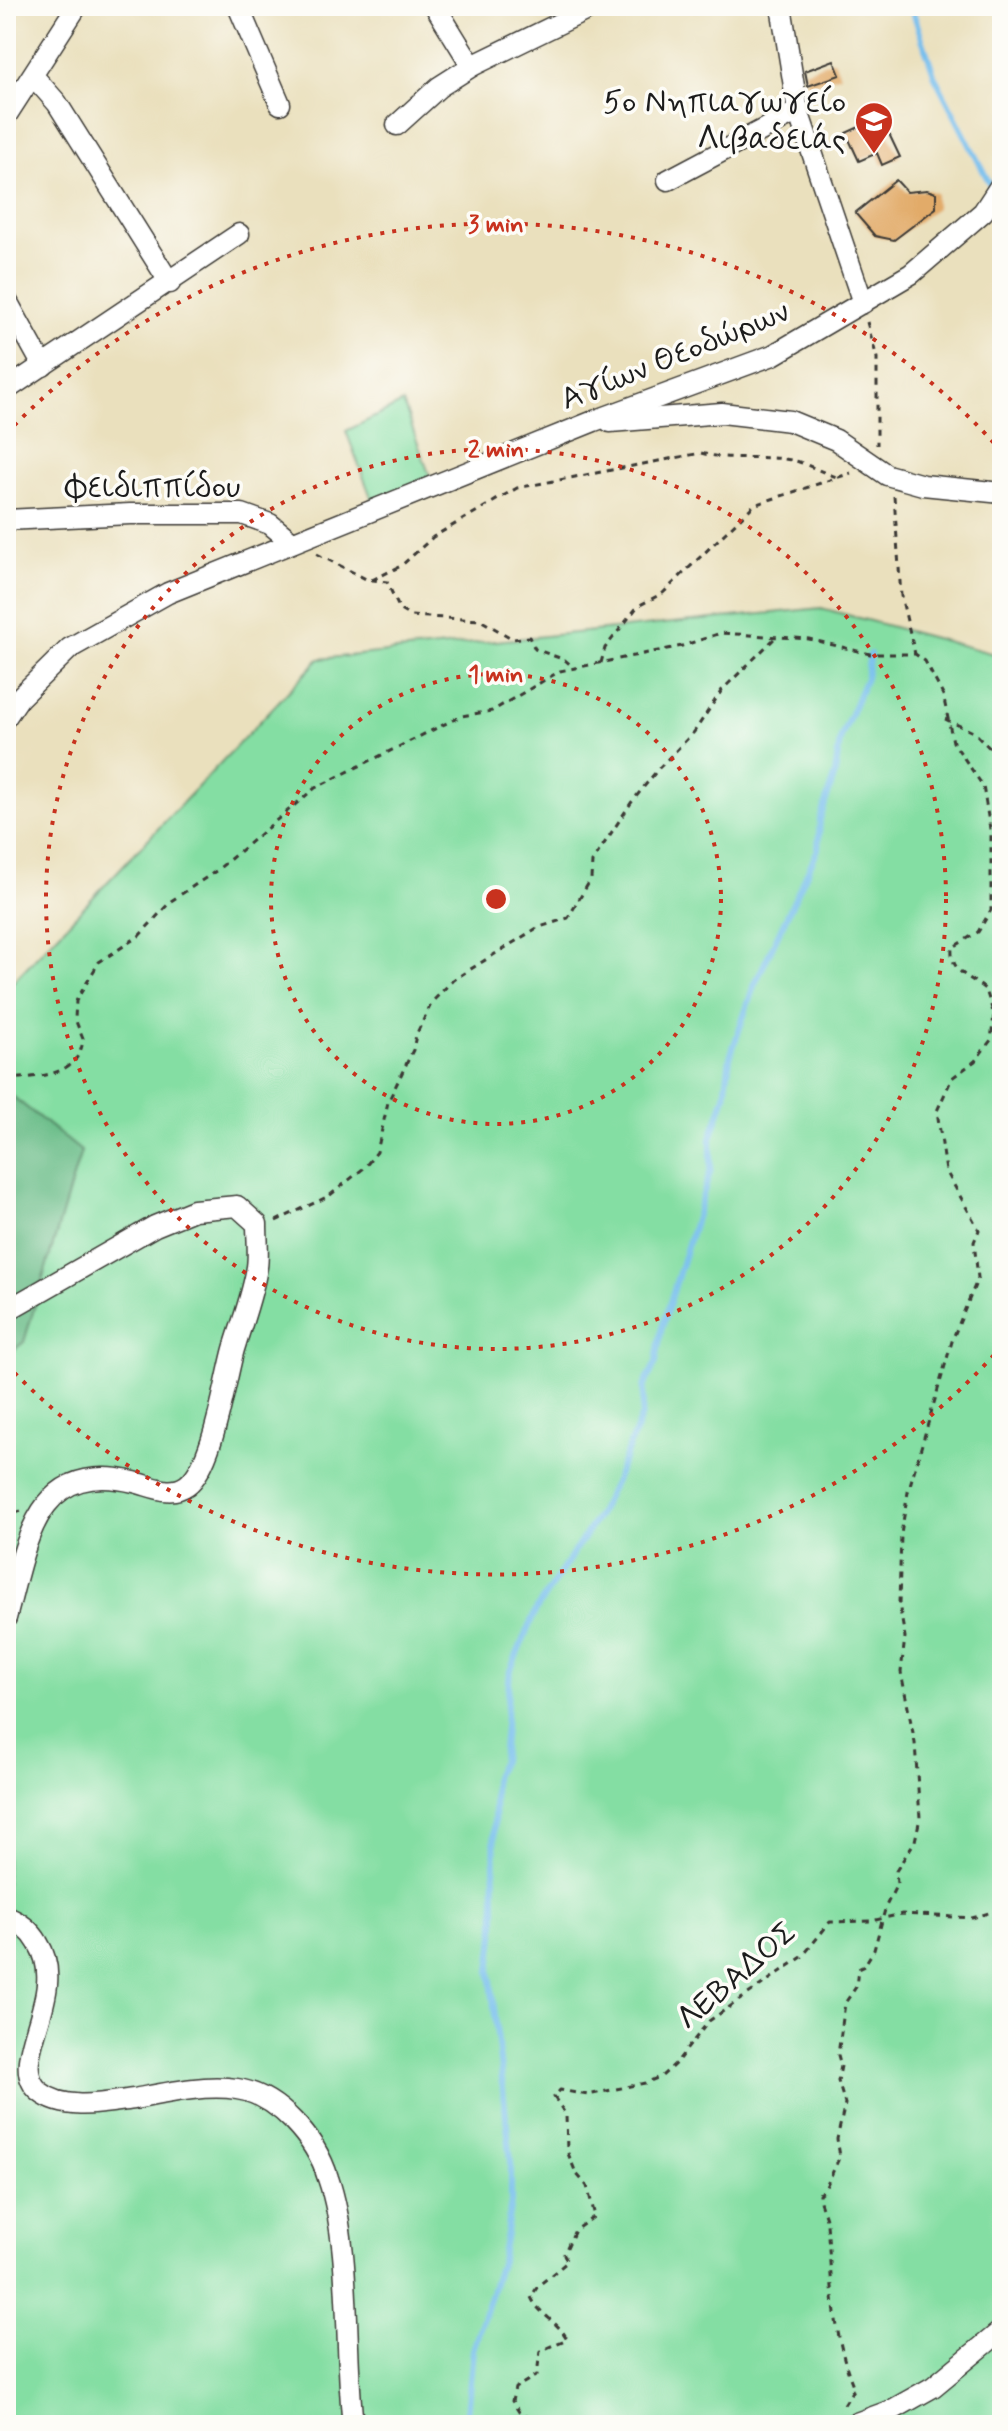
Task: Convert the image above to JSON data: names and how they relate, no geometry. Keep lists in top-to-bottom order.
{
  "streets": {
    "street": ["Αγίων Θεοδώρων", "Φειδιππίδου"],
    "path": ["ΛΕΒΑΔΟΣ"]
  },
  "crossings": [
    ["Αγίων Θεοδώρων", "Φειδιππίδου"]
  ],
  "places": {
    "school or university": ["5ο Νηπιαγωγείο Λιβαδειάς"]
  },
  "rings": ["3 min", "2 min", "1 min"]
}
